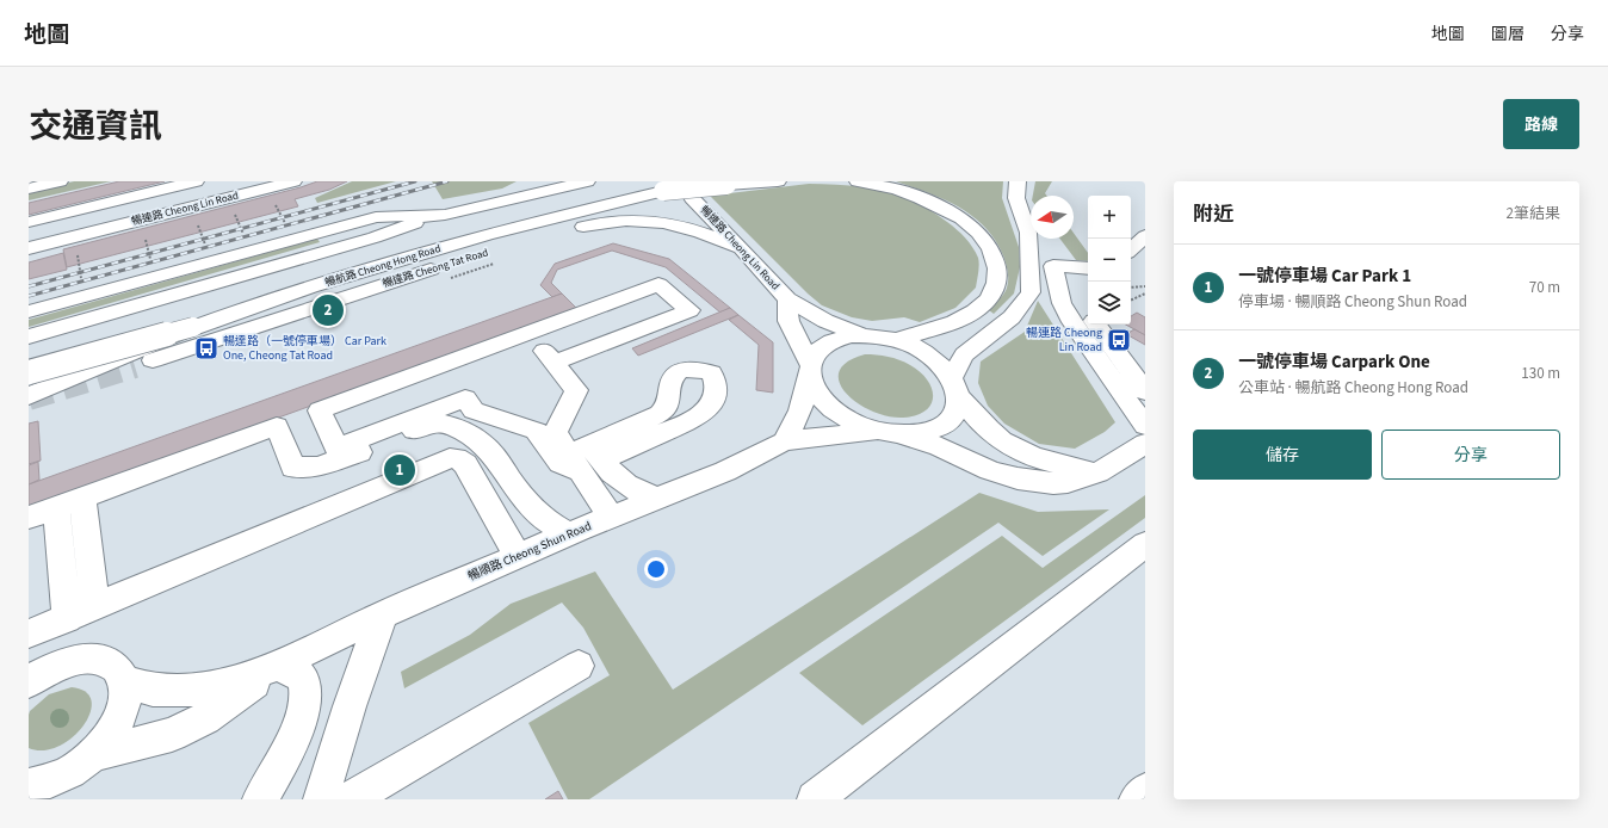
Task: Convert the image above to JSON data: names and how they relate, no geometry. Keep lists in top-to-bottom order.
{
  "streets": {
    "street": [
      "暢連路 Cheong Lin Road",
      "暢航路 Cheong Hong Road",
      "暢達路 Cheong Tat Road",
      "暢順路 Cheong Shun Road"
    ]
  },
  "crossings": [
    ["暢連路 Cheong Lin Road", "暢航路 Cheong Hong Road"],
    ["暢連路 Cheong Lin Road", "暢達路 Cheong Tat Road"],
    ["暢連路 Cheong Lin Road", "暢順路 Cheong Shun Road"]
  ],
  "places": {
    "bus stop": ["暢連路 Cheong Lin Road", "暢達路（一號停車場） Car Park One, Cheong Tat Road"]
  },
  "north": "left",
  "page": {
    "header": "地圖",
    "nav": ["地圖", "圖層", "分享"],
    "title": "交通資訊",
    "buttons": [
      "路線",
      ["儲存", "分享"]
    ],
    "heading": ["附近", "2筆結果"],
    "map_buttons": ["+", "−"],
    "list": [
      {
        "mark": "1",
        "name": "一號停車場 Car Park 1",
        "note": "停車場 · 暢順路 Cheong Shun Road",
        "value": "70 m"
      },
      {
        "mark": "2",
        "name": "一號停車場 Carpark One",
        "note": "公車站 · 暢航路 Cheong Hong Road",
        "value": "130 m"
      }
    ],
    "pins": ["2", "1"]
  }
}
